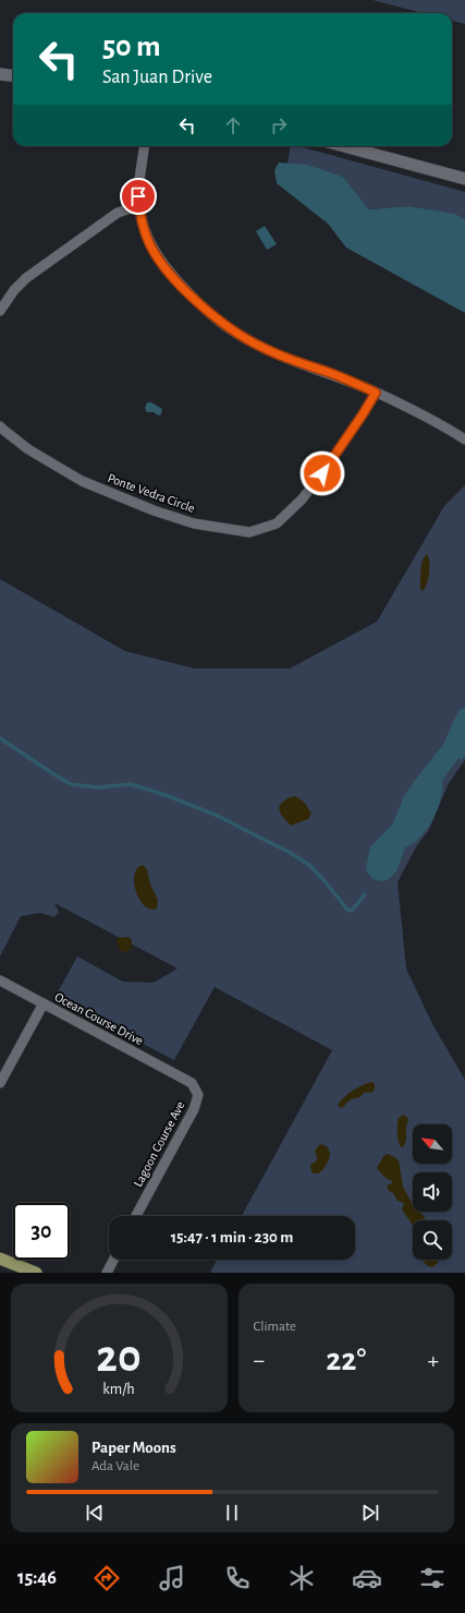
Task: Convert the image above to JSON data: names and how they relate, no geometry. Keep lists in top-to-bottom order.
{
  "streets": {
    "street": ["Ponte Vedra Circle", "Ocean Course Drive", "Lagoon Course Ave"]
  },
  "crossings": [
    ["Ocean Course Drive", "Lagoon Course Ave"]
  ],
  "north": "top left",
  "page": {
    "turn": ["50 m", "San Juan Drive"],
    "limit": "30",
    "trip": "15:47 · 1 min · 230 m",
    "tile": "Climate",
    "heat": ["−", "22°", "+"],
    "song": ["Paper Moons", "Ada Vale"],
    "tabs": "15:46",
    "gauge": ["20", "km/h"]
  }
}
